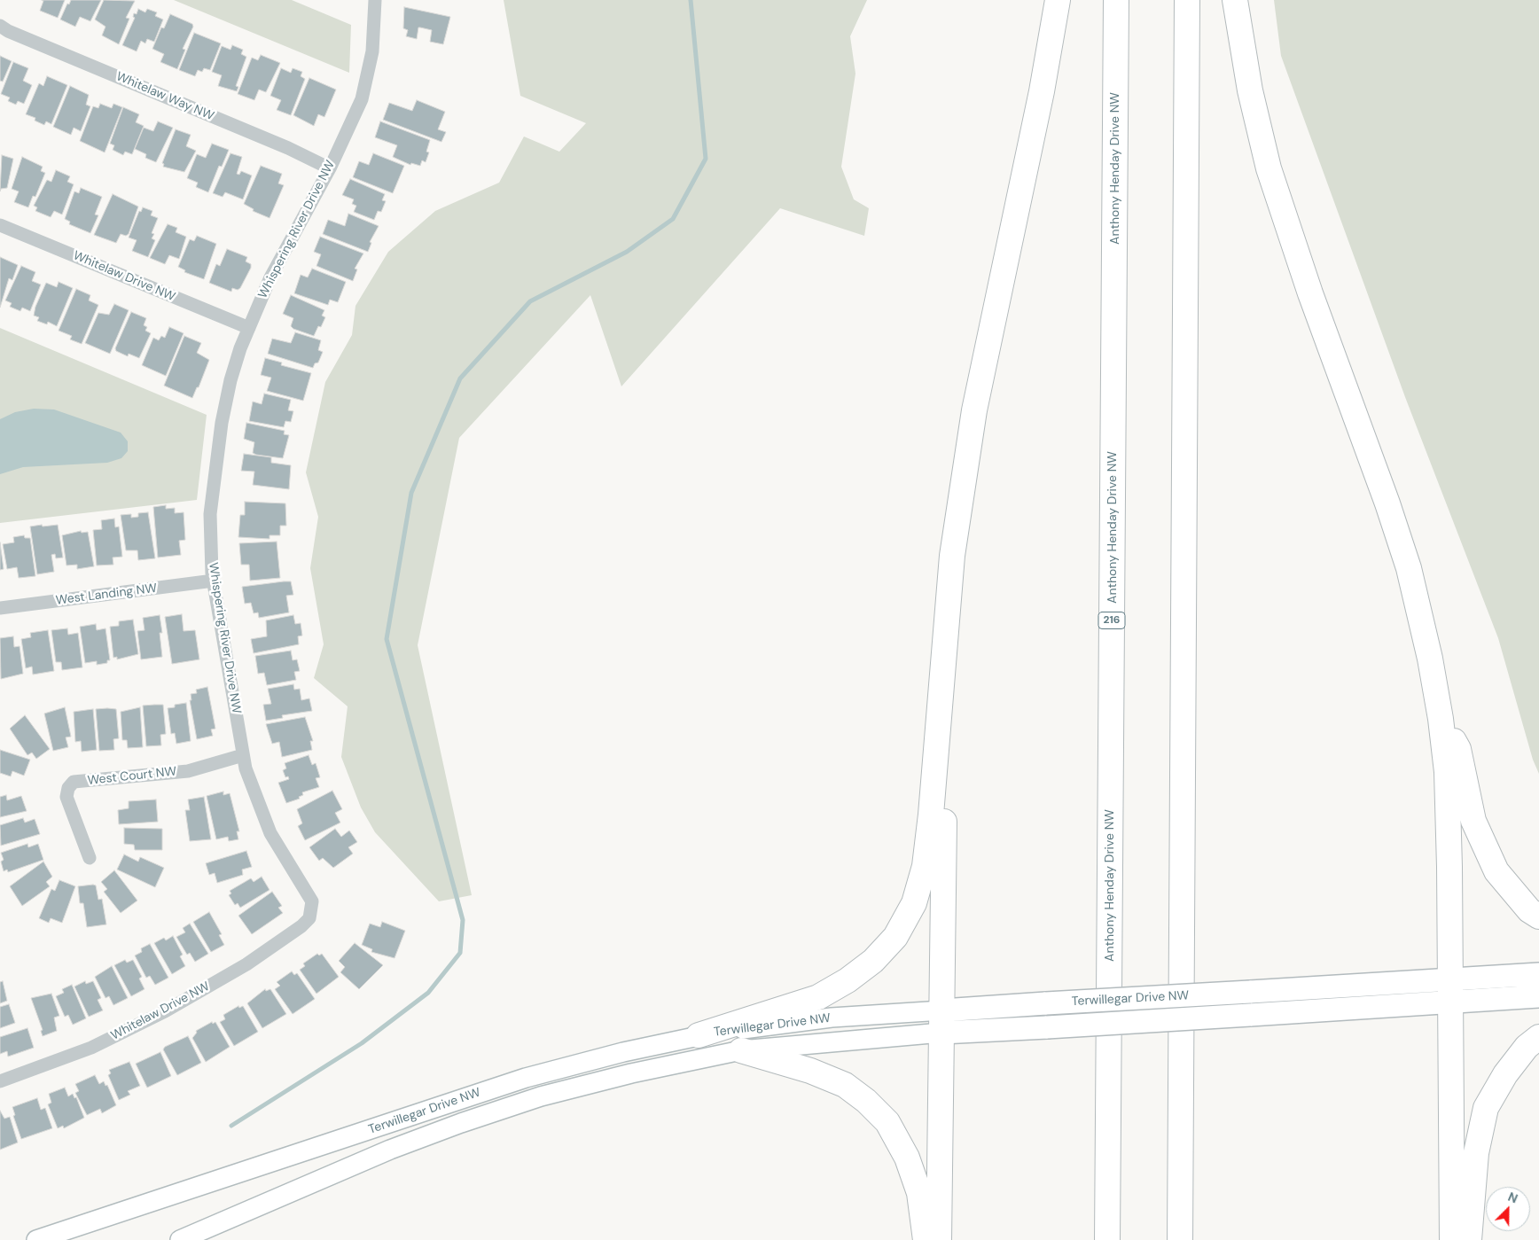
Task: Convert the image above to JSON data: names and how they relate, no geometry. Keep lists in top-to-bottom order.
{
  "streets": {
    "highway": ["Anthony Henday Drive NW", "216"],
    "main road": ["Terwillegar Drive NW"],
    "street": [
      "Whitelaw Way NW",
      "Whispering River Drive NW",
      "Whitelaw Drive NW",
      "West Landing NW",
      "West Court NW"
    ]
  },
  "crossings": [
    ["Whitelaw Way NW", "Whispering River Drive NW"],
    ["Whispering River Drive NW", "Whitelaw Drive NW"],
    ["Whispering River Drive NW", "West Landing NW"],
    ["Whispering River Drive NW", "West Court NW"]
  ],
  "north": "top right"
}
